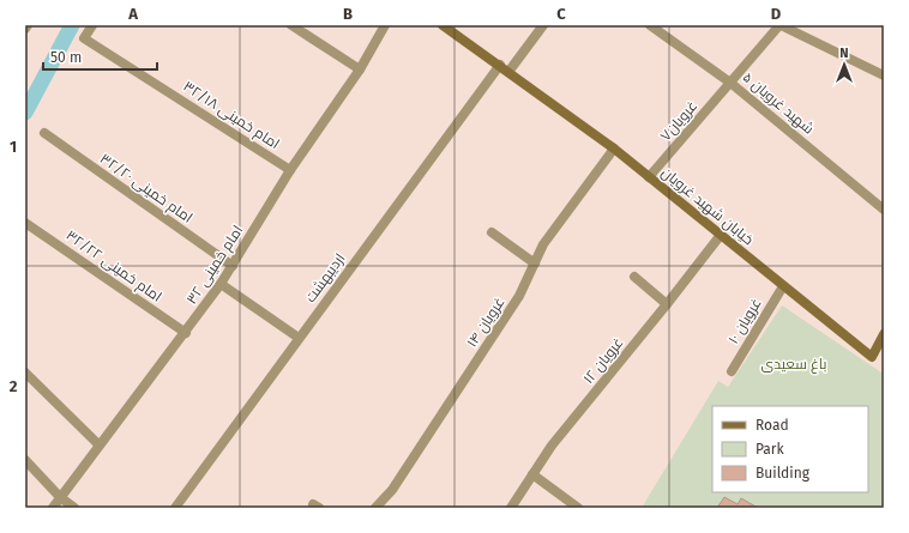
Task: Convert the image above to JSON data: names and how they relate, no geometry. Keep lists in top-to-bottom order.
{
  "streets": {
    "street": [
      "شهید غرویان ۵",
      "امام خمینی ۳۲/۱۸",
      "غرویان۷",
      "امام خمینی ۳۲/۲۰",
      "خیابان شهید غرویان",
      "امام خمینی ۳۲",
      "امام خمینی ۳۲/۲۲",
      "اردیبهشت",
      "غرویان ۱۰",
      "غرویان ۱۴",
      "غرویان ۱۲"
    ]
  },
  "crossings": [
    ["شهید غرویان ۵", "غرویان۷"],
    ["امام خمینی ۳۲/۱۸", "امام خمینی ۳۲"],
    ["غرویان۷", "خیابان شهید غرویان"],
    ["امام خمینی ۳۲/۲۰", "امام خمینی ۳۲"],
    ["خیابان شهید غرویان", "اردیبهشت"],
    ["خیابان شهید غرویان", "غرویان ۱۰"],
    ["خیابان شهید غرویان", "غرویان ۱۴"],
    ["خیابان شهید غرویان", "غرویان ۱۲"],
    ["امام خمینی ۳۲", "امام خمینی ۳۲/۲۲"]
  ],
  "parks": ["باغ سعیدی"],
  "legend": ["Road", "Park", "Building"],
  "scale_bar": "50 m",
  "north": "top",
  "grid": {
    "columns": [
      "A",
      "B",
      "C",
      "D"
    ],
    "rows": ["1", "2"]
  }
}
